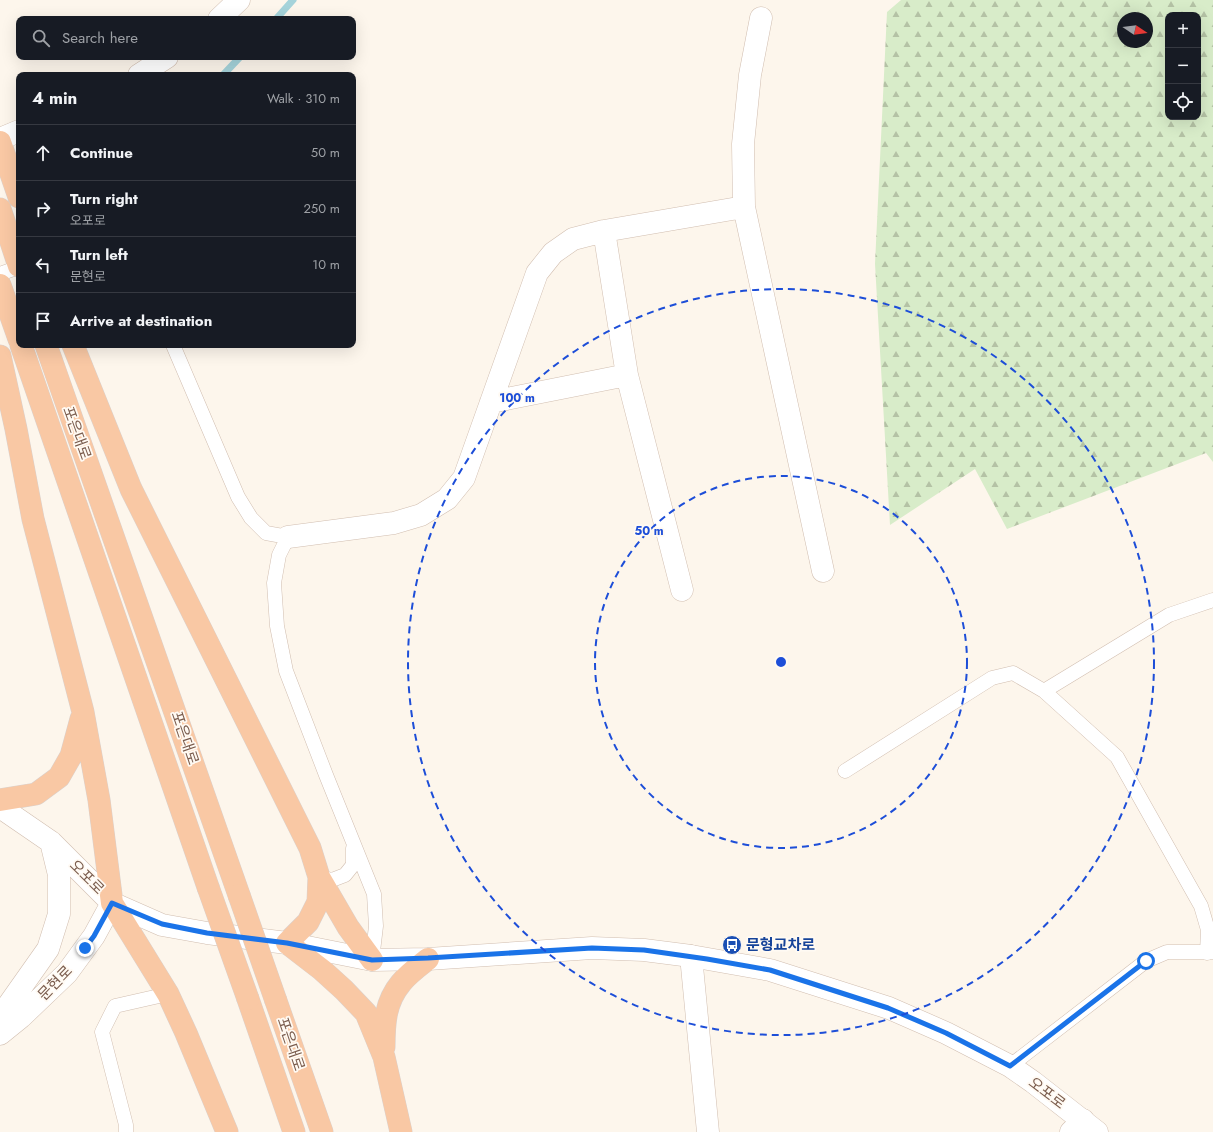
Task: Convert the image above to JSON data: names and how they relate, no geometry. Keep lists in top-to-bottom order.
{
  "streets": {
    "highway": ["포은대로"],
    "street": ["오포로", "문현로"]
  },
  "crossings": [
    ["오포로", "문현로"]
  ],
  "places": {
    "bus stop": ["문형교차로"]
  },
  "north": "right",
  "page": {
    "map_buttons": ["+", "−"],
    "search": "Search here",
    "heading": ["4 min", "Walk · 310 m"],
    "list": [
      ["Continue", "50 m"],
      ["Turn right", "오포로", "250 m"],
      ["Turn left", "문현로", "10 m"],
      "Arrive at destination"
    ]
  },
  "rings": ["100 m", "50 m"]
}
